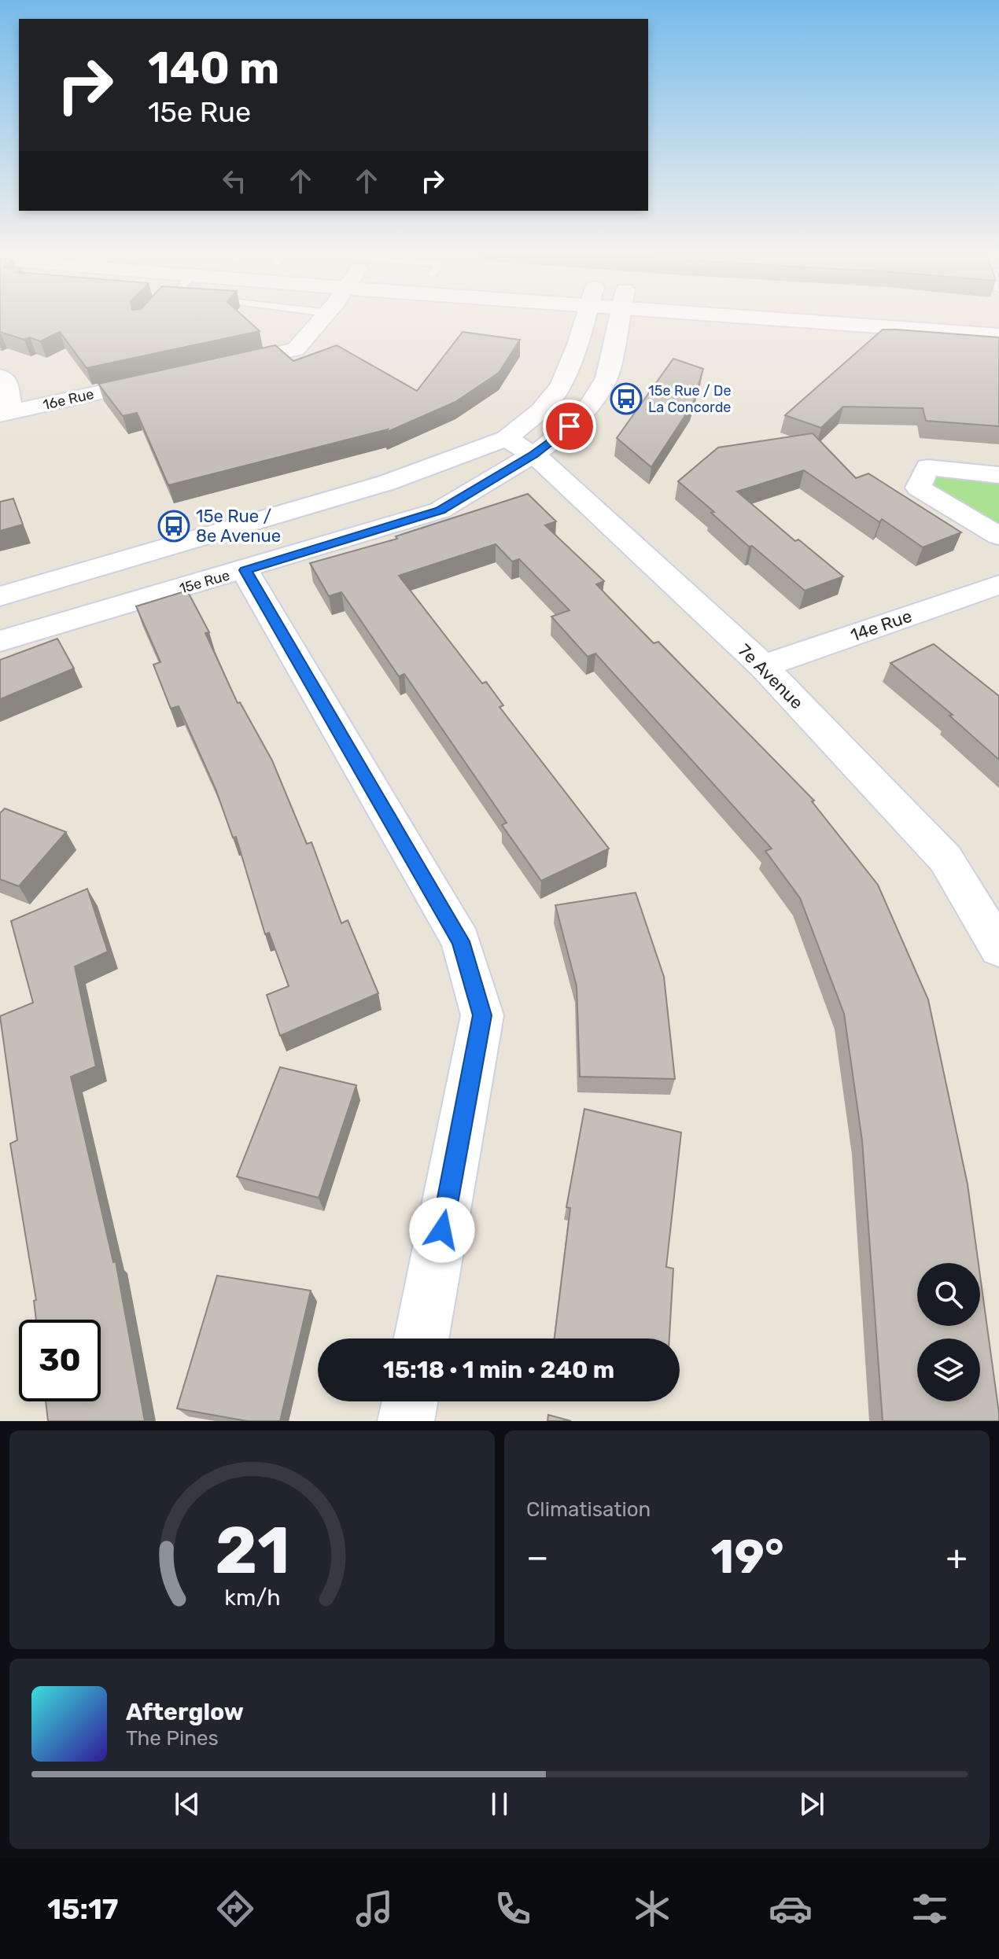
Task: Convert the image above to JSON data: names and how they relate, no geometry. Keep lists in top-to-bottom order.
{
  "streets": {
    "street": [
      "16e Rue",
      "15e Rue",
      "14e Rue",
      "7e Avenue"
    ]
  },
  "crossings": [
    ["15e Rue", "7e Avenue"],
    ["14e Rue", "7e Avenue"]
  ],
  "places": {
    "bus stop": ["15e Rue / De La Concorde", "15e Rue / 8e Avenue"]
  },
  "page": {
    "turn": ["140 m", "15e Rue"],
    "limit": "30",
    "trip": "15:18 · 1 min · 240 m",
    "tile": "Climatisation",
    "heat": ["−", "19°", "+"],
    "song": ["Afterglow", "The Pines"],
    "tabs": "15:17",
    "gauge": ["21", "km/h"]
  }
}
